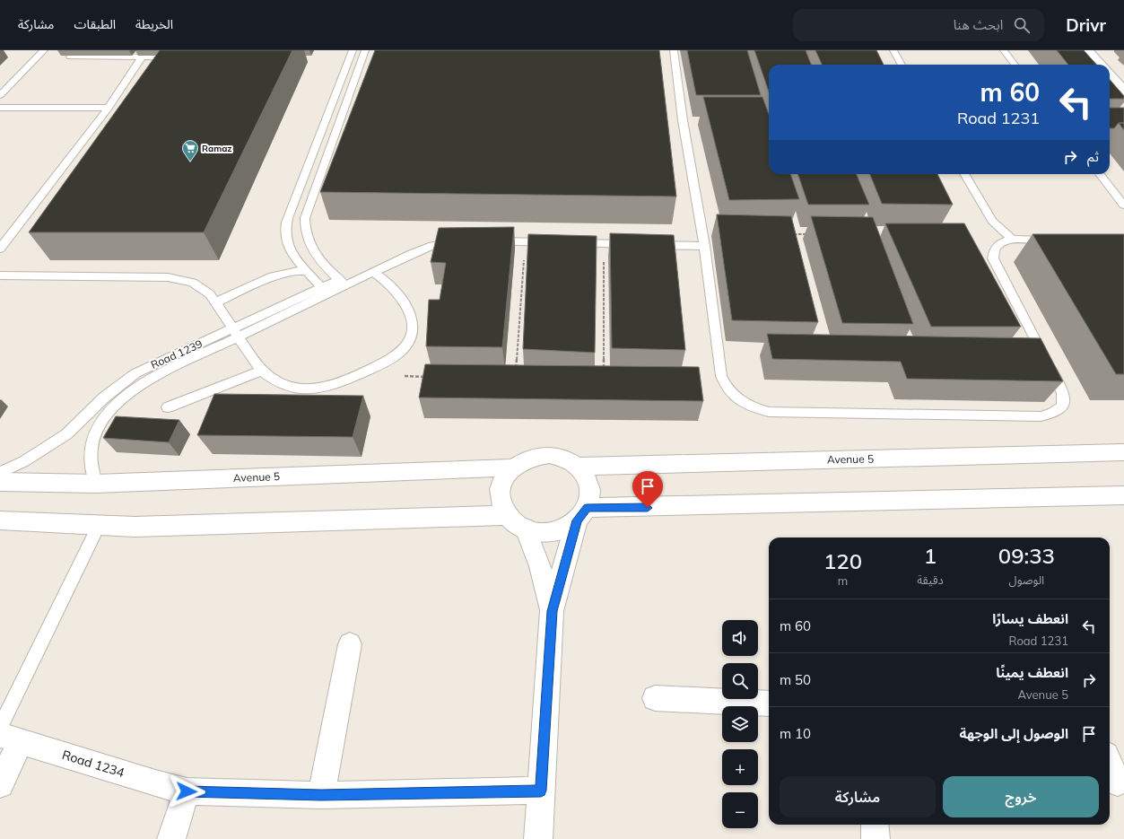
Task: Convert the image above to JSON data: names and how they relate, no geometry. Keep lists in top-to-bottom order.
{
  "streets": {
    "street": ["Avenue 5", "Road 1234"],
    "lane": ["Road 1239"]
  },
  "crossings": [
    ["Road 1239", "Avenue 5"]
  ],
  "places": {
    "supermarket": ["Ramaz"]
  },
  "page": {
    "header": "Drivr",
    "search": "ابحث هنا",
    "nav": ["الخريطة", "الطبقات", "مشاركة"],
    "turn": ["60 m", "Road 1231"],
    "then": "ثم",
    "eta": [
      "09:33",
      "الوصول",
      "1",
      "دقيقة",
      "120",
      "m"
    ],
    "list": [
      {
        "name": "انعطف يسارًا",
        "note": "Road 1231",
        "value": "60 m"
      },
      {
        "name": "انعطف يمينًا",
        "note": "Avenue 5",
        "value": "50 m"
      },
      {
        "name": "الوصول إلى الوجهة",
        "value": "10 m"
      }
    ],
    "map_buttons": ["+", "−"],
    "buttons": ["خروج", "مشاركة"]
  }
}
